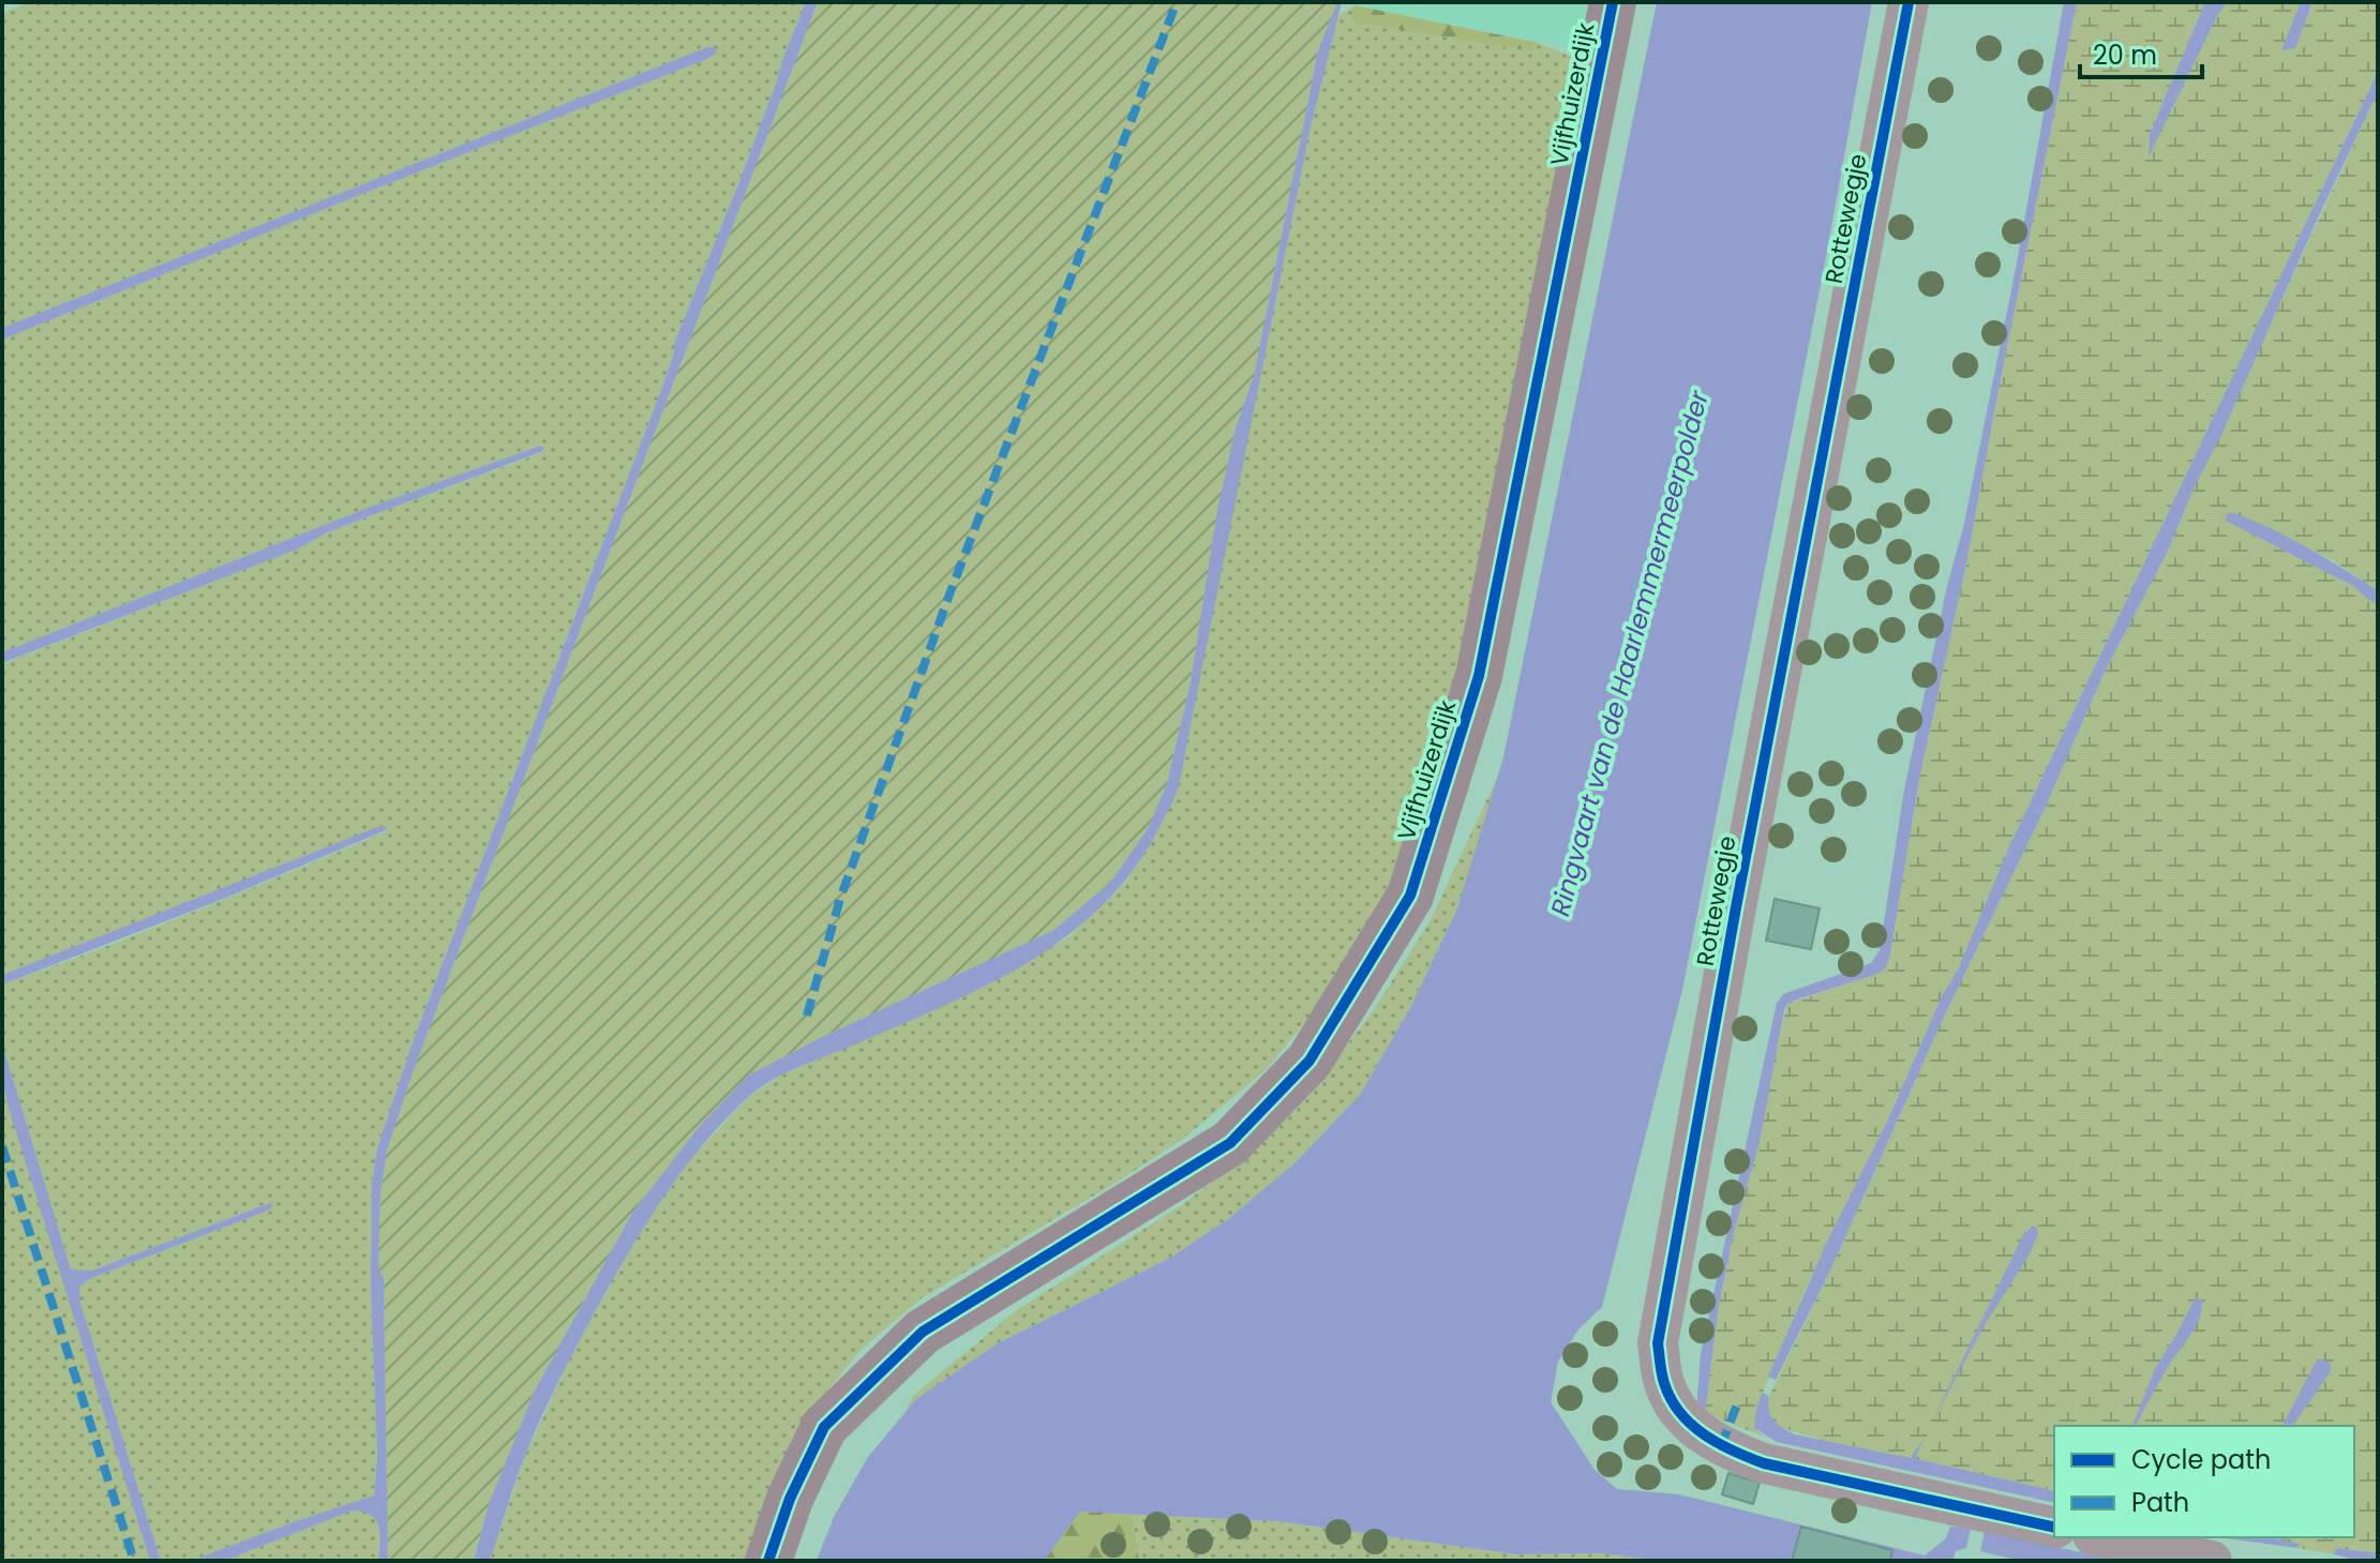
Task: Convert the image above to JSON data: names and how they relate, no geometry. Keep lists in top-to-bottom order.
{
  "streets": {
    "street": ["Vijfhuizerdijk", "Rottewegje"]
  },
  "water": ["Ringvaart van de Haarlemmermeerpolder"],
  "legend": ["Cycle path", "Path"],
  "scale_bar": "20 m"
}
